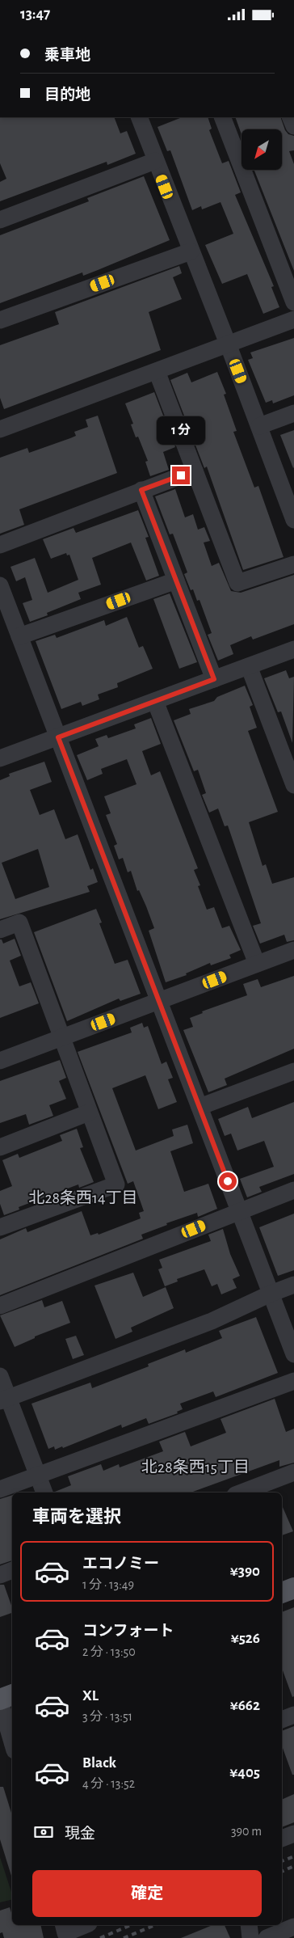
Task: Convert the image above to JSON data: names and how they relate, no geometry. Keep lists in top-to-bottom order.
{
  "districts": ["北28条西14丁目", "北28条西15丁目"],
  "north": "bottom left",
  "page": {
    "status": "13:47",
    "banner": ["乗車地", "目的地"],
    "bubble": "1 分",
    "heading": "車両を選択",
    "list": [
      {
        "name": "エコノミー",
        "note": "1 分 · 13:49",
        "value": "¥390"
      },
      {
        "name": "コンフォート",
        "note": "2 分 · 13:50",
        "value": "¥526"
      },
      {
        "name": "XL",
        "note": "3 分 · 13:51",
        "value": "¥662"
      },
      {
        "name": "Black",
        "note": "4 分 · 13:52",
        "value": "¥405"
      }
    ],
    "pay": ["現金", "390 m"],
    "buttons": "確定"
  }
}
